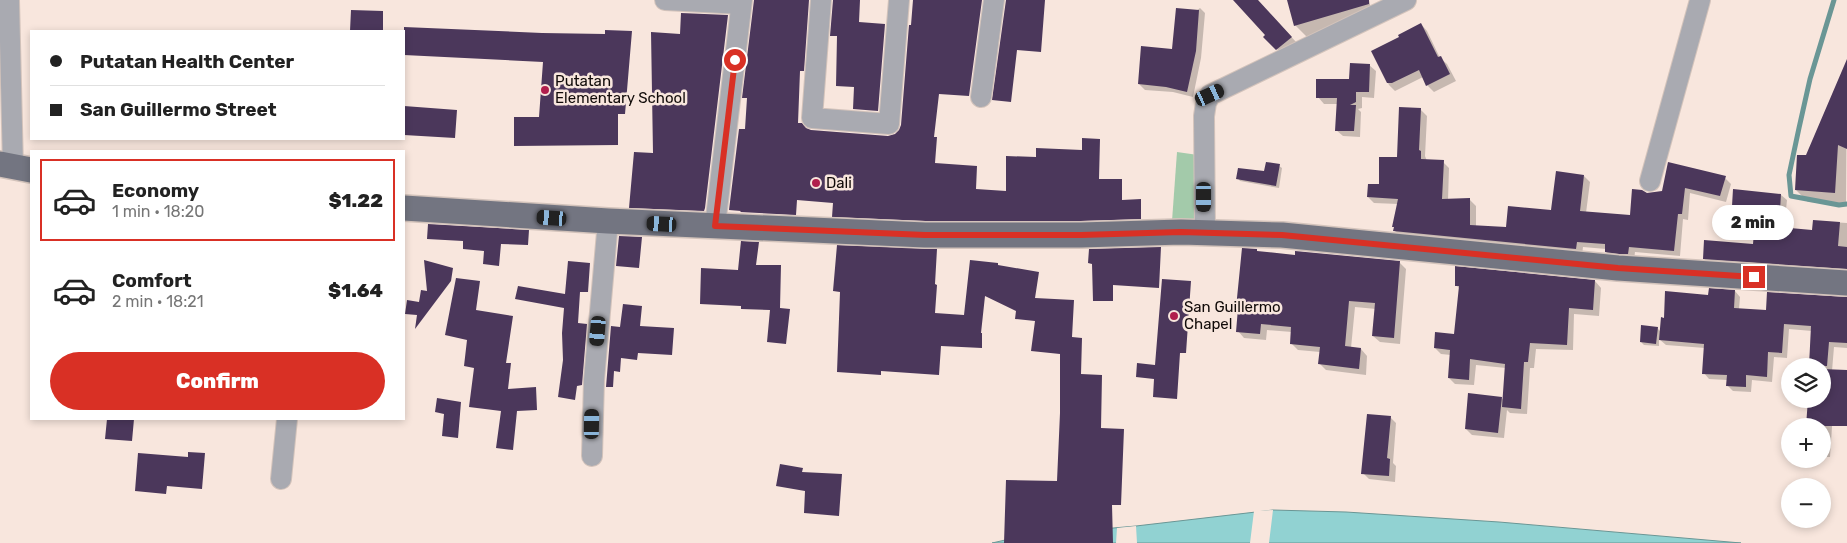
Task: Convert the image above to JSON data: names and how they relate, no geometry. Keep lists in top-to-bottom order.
{
  "places": ["Putatan Elementary School", "Dali", "San Guillermo Chapel"],
  "page": {
    "banner": ["Putatan Health Center", "San Guillermo Street"],
    "list": [
      {
        "name": "Economy",
        "note": "1 min · 18:20",
        "value": "$1.22"
      },
      {
        "name": "Comfort",
        "note": "2 min · 18:21",
        "value": "$1.64"
      }
    ],
    "bubble": "2 min",
    "buttons": "Confirm",
    "map_buttons": ["+", "−"]
  }
}
